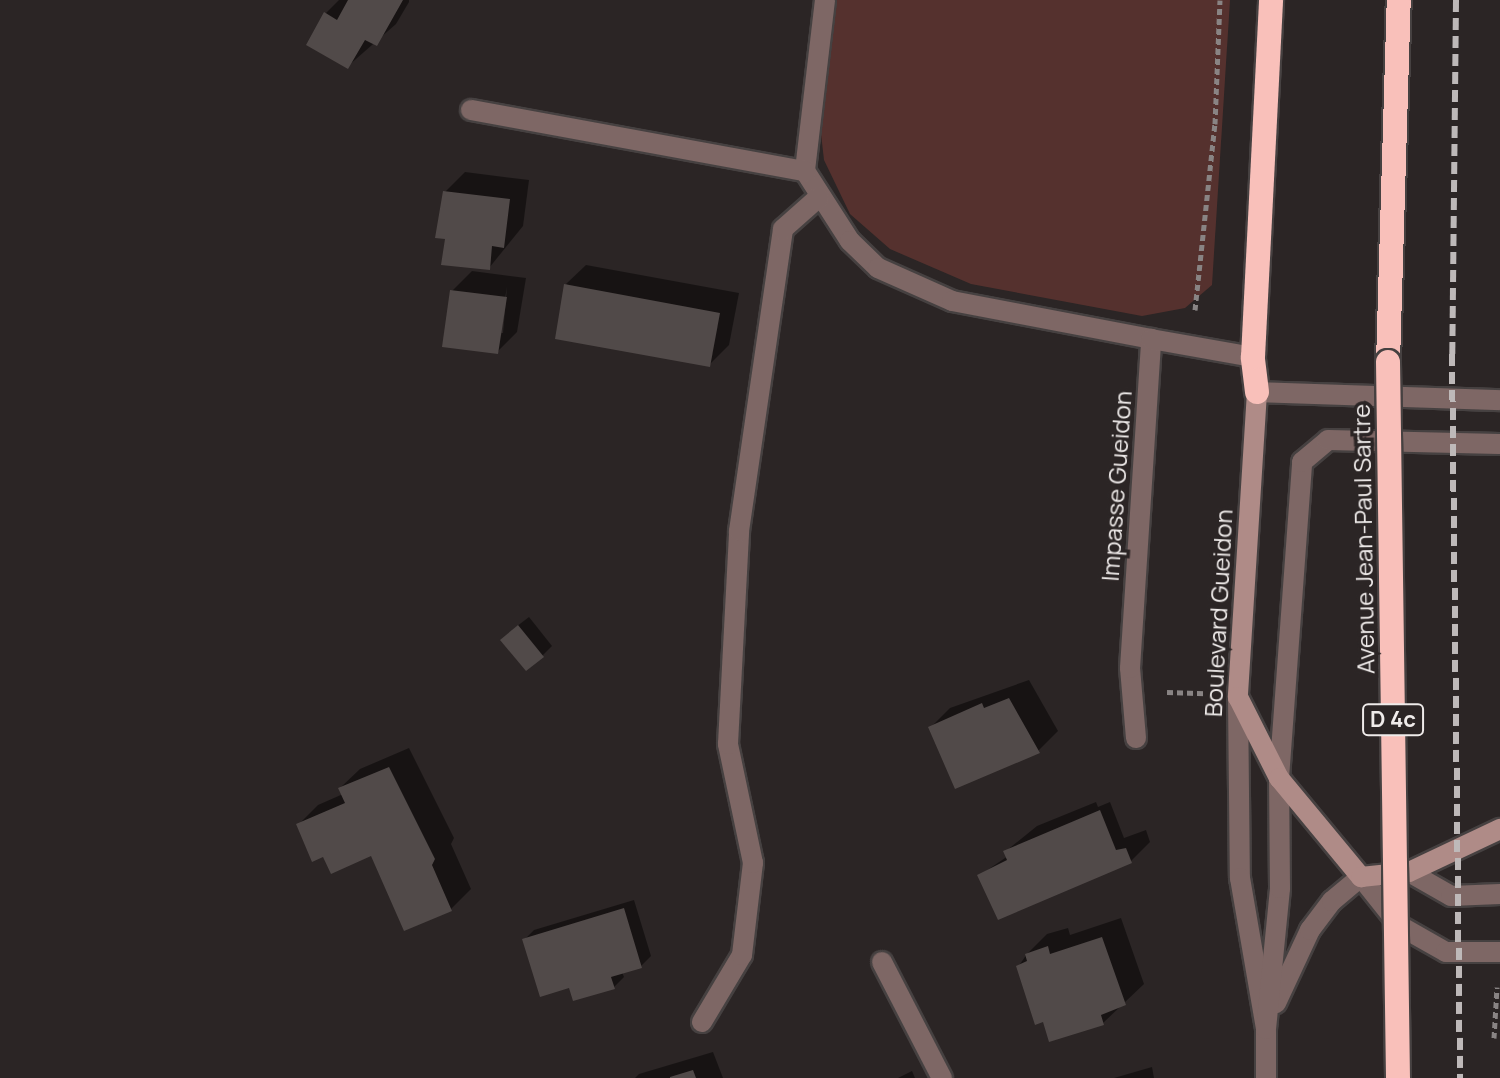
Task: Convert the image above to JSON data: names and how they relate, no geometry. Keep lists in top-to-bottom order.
{
  "streets": {
    "highway": ["Avenue Jean-Paul Sartre", "D 4c"],
    "street": ["Impasse Gueidon", "Boulevard Gueidon"]
  }
}
